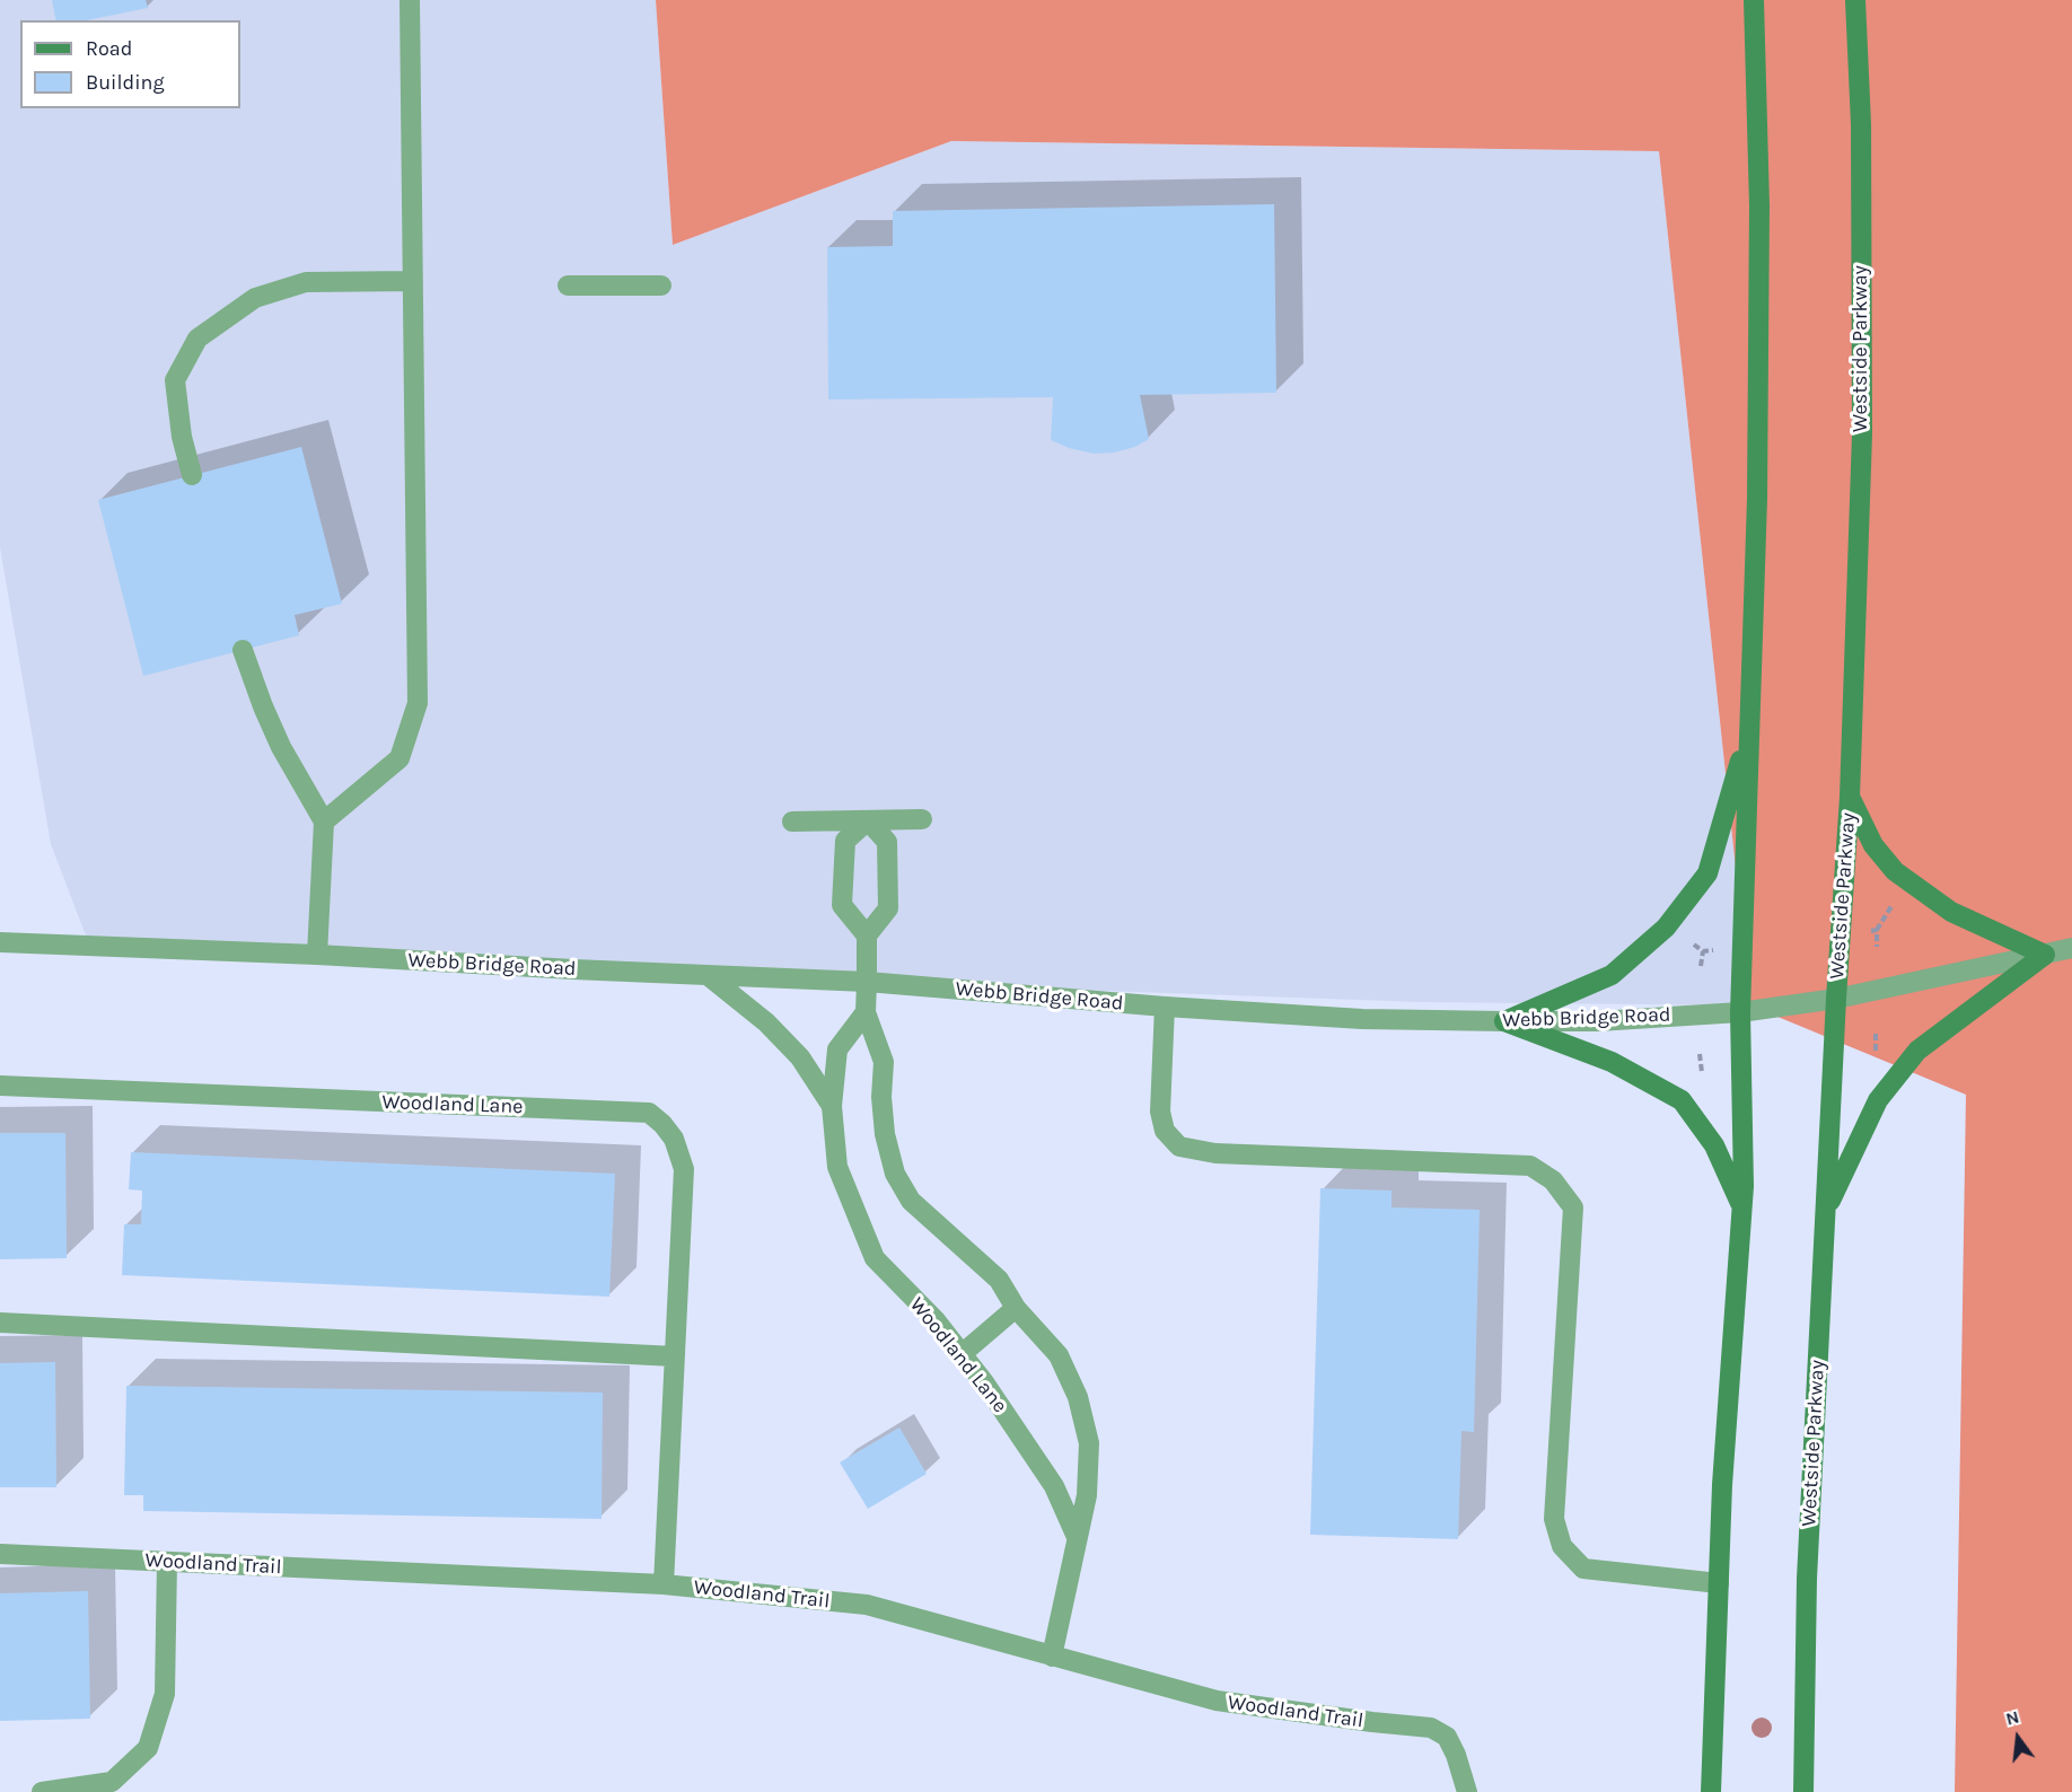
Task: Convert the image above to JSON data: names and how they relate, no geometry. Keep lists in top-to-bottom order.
{
  "streets": {
    "main road": ["Westside Parkway"],
    "street": ["Webb Bridge Road", "Woodland Lane", "Woodland Trail"]
  },
  "crossings": [
    ["Westside Parkway", "Webb Bridge Road"],
    ["Woodland Lane", "Woodland Trail"]
  ],
  "legend": ["Road", "Building"],
  "north": "top"
}
